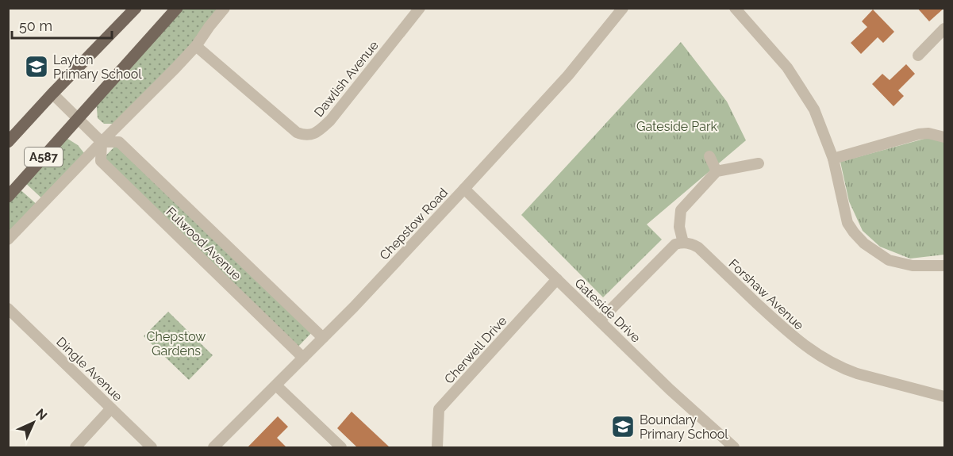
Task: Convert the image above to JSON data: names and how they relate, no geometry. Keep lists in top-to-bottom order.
{
  "streets": {
    "main road": ["A587"],
    "street": [
      "Dawlish Avenue",
      "Chepstow Road",
      "Fulwood Avenue",
      "Forshaw Avenue",
      "Gateside Drive",
      "Cherwell Drive",
      "Dingle Avenue"
    ]
  },
  "crossings": [
    ["Chepstow Road", "Fulwood Avenue"],
    ["Chepstow Road", "Gateside Drive"],
    ["Gateside Drive", "Cherwell Drive"]
  ],
  "parks": ["Gateside Park", "Chepstow Gardens"],
  "places": {
    "school or university": ["Layton Primary School", "Boundary Primary School"]
  },
  "scale_bar": "50 m",
  "north": "top right"
}
